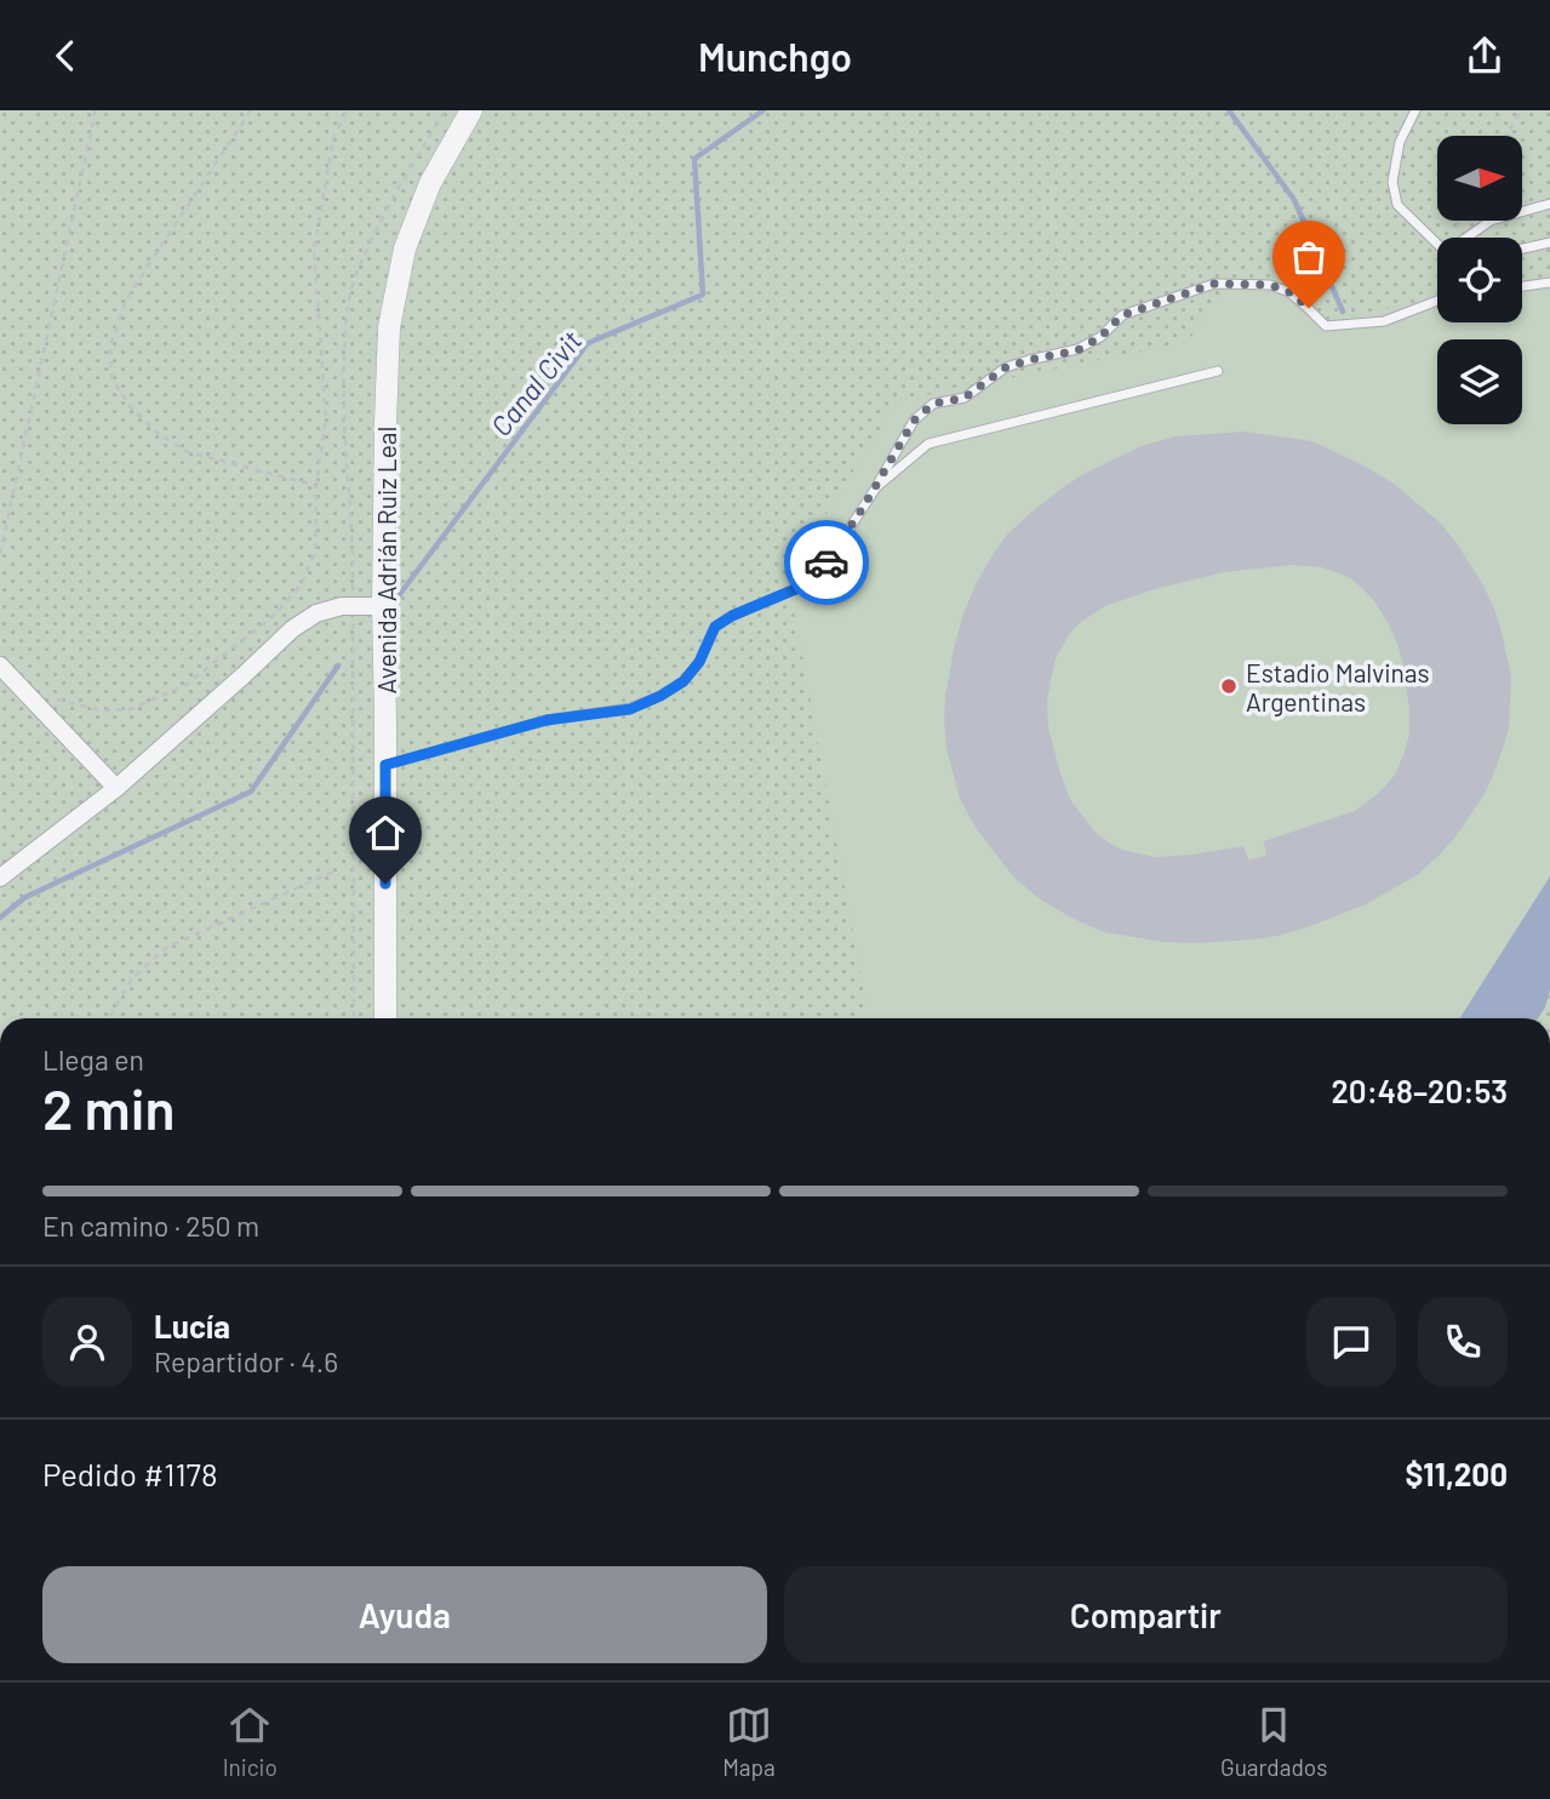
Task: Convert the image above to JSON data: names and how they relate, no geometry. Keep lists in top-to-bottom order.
{
  "streets": {
    "street": ["Avenida Adrián Ruiz Leal"]
  },
  "water": ["Canal Civit"],
  "places": ["Estadio Malvinas Argentinas"],
  "north": "right",
  "page": {
    "header": "Munchgo",
    "heading": ["2 min", "Llega en", "20:48–20:53"],
    "panel": [
      "Lucía",
      "Repartidor · 4.6",
      "Pedido #1178",
      "$11,200"
    ],
    "bar": "En camino · 250 m",
    "buttons": ["Ayuda", "Compartir"],
    "tabs": ["Inicio", "Mapa", "Guardados"]
  }
}
